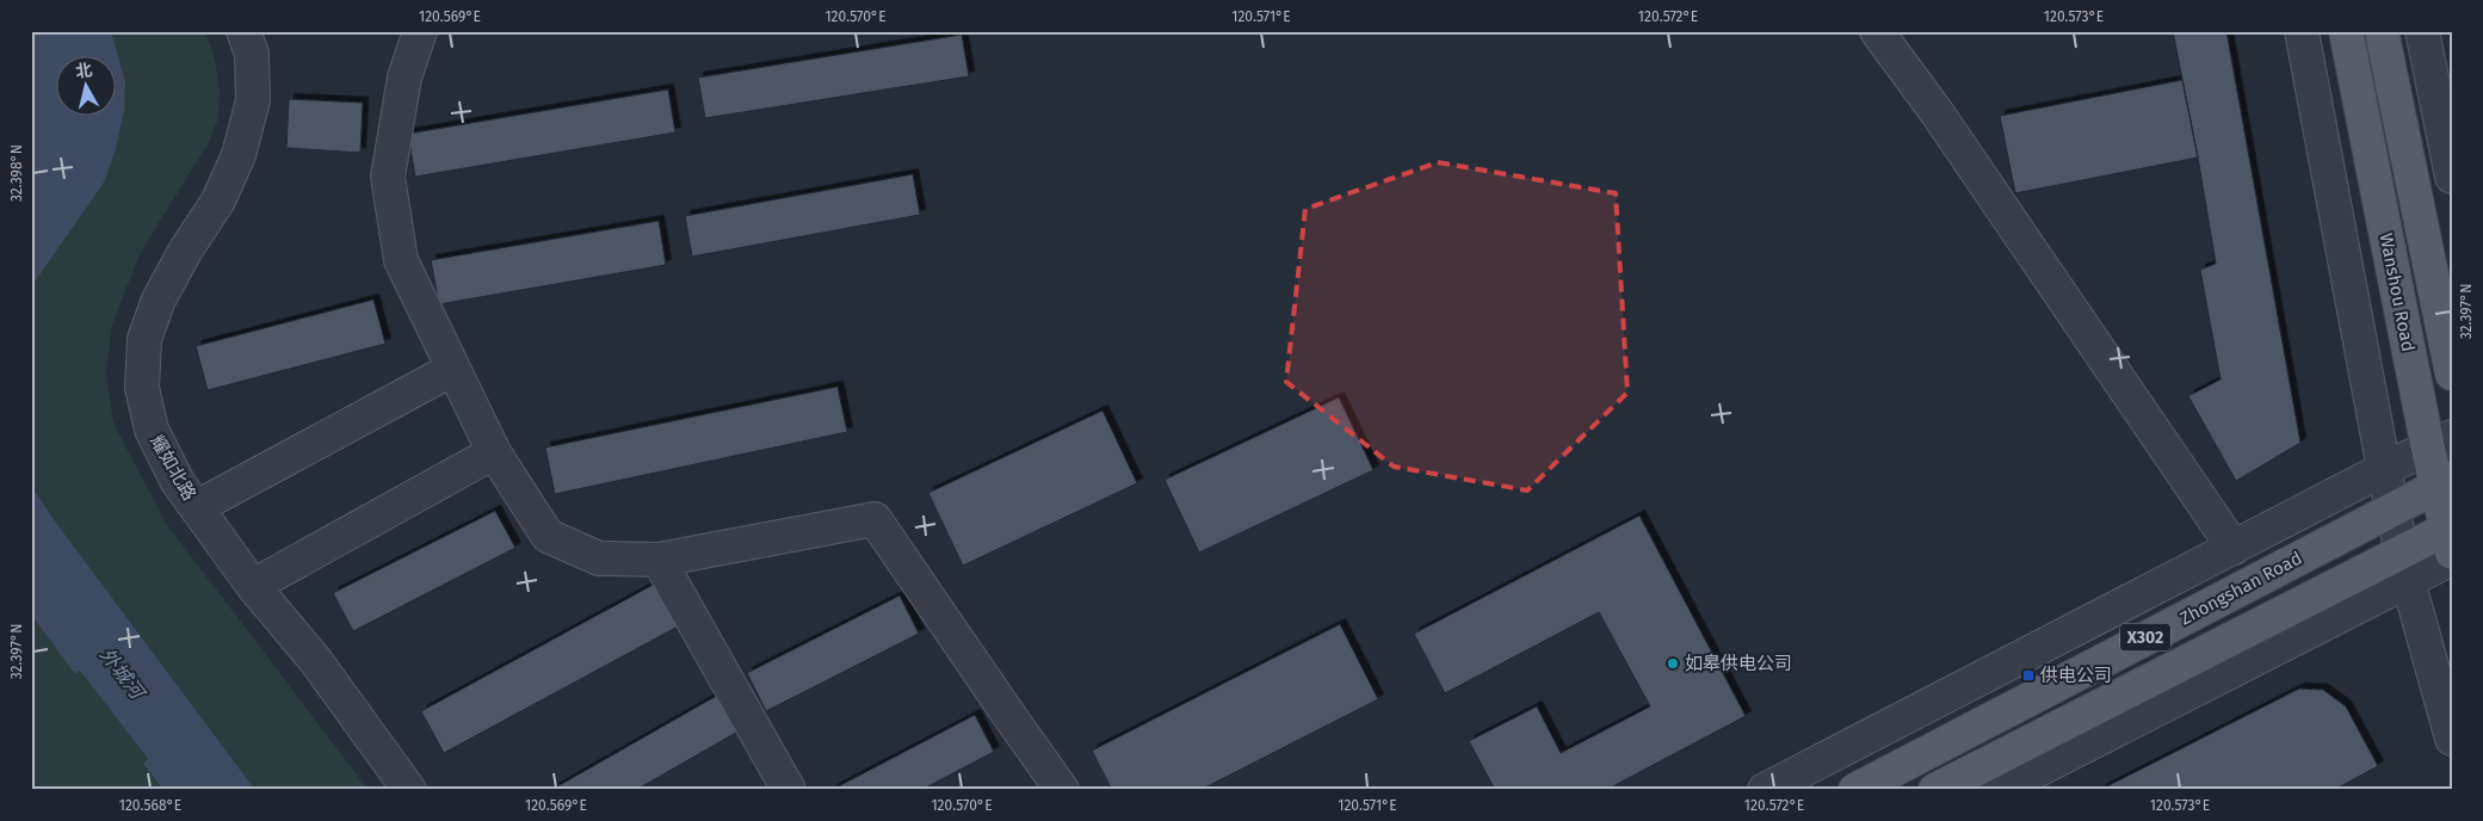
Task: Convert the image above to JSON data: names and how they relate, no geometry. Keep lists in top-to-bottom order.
{
  "streets": {
    "main road": ["Wanshou Road", "Zhongshan Road", "X302"],
    "street": ["耀如北路"]
  },
  "crossings": [
    ["Wanshou Road", "Zhongshan Road"],
    ["Wanshou Road", "X302"]
  ],
  "water": ["外城河"],
  "places": {
    "other": ["如皋供电公司"],
    "transit": ["供电公司"]
  },
  "north": "top",
  "coordinates": [
    "120.569°E",
    "120.570°E",
    "120.571°E",
    "120.572°E",
    "120.573°E",
    "32.398°N",
    "32.397°N",
    "120.568°E"
  ]
}
